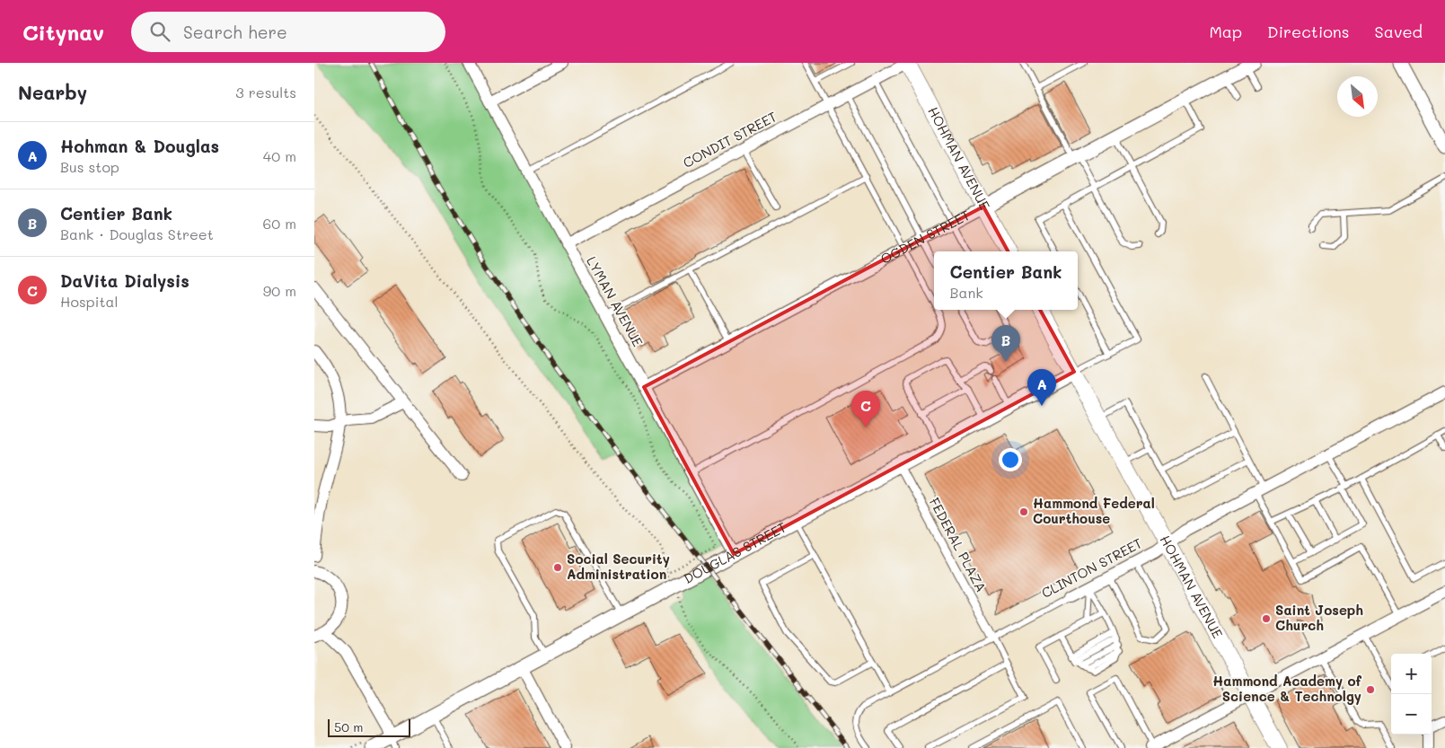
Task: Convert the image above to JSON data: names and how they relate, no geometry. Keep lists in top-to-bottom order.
{
  "streets": {
    "main road": ["HOHMAN AVENUE"],
    "street": [
      "CONDIT STREET",
      "OGDEN STREET",
      "LYMAN AVENUE",
      "FEDERAL PLAZA",
      "DOUGLAS STREET",
      "CLINTON STREET"
    ]
  },
  "crossings": [
    ["CONDIT STREET", "HOHMAN AVENUE"],
    ["CONDIT STREET", "LYMAN AVENUE"],
    ["HOHMAN AVENUE", "OGDEN STREET"],
    ["HOHMAN AVENUE", "DOUGLAS STREET"],
    ["HOHMAN AVENUE", "CLINTON STREET"],
    ["OGDEN STREET", "LYMAN AVENUE"],
    ["LYMAN AVENUE", "DOUGLAS STREET"],
    ["FEDERAL PLAZA", "DOUGLAS STREET"],
    ["FEDERAL PLAZA", "CLINTON STREET"]
  ],
  "places": [
    "Hammond Federal Courthouse",
    "Social Security Administration",
    "Saint Joseph Church",
    "Hammond Academy of Science & Technolgy"
  ],
  "scale_bar": "50 m",
  "north": "bottom right",
  "page": {
    "header": "Citynav",
    "search": "Search here",
    "nav": ["Map", "Directions", "Saved"],
    "heading": ["Nearby", "3 results"],
    "list": [
      {
        "mark": "A",
        "name": "Hohman & Douglas",
        "note": "Bus stop",
        "value": "40 m"
      },
      {
        "mark": "B",
        "name": "Centier Bank",
        "note": "Bank · Douglas Street",
        "value": "60 m"
      },
      {
        "mark": "C",
        "name": "DaVita Dialysis",
        "note": "Hospital",
        "value": "90 m"
      }
    ],
    "popup": ["Centier Bank", "Bank"],
    "pins": ["B", "A", "C"],
    "map_buttons": ["+", "−"],
    "scale": "50 m"
  }
}
